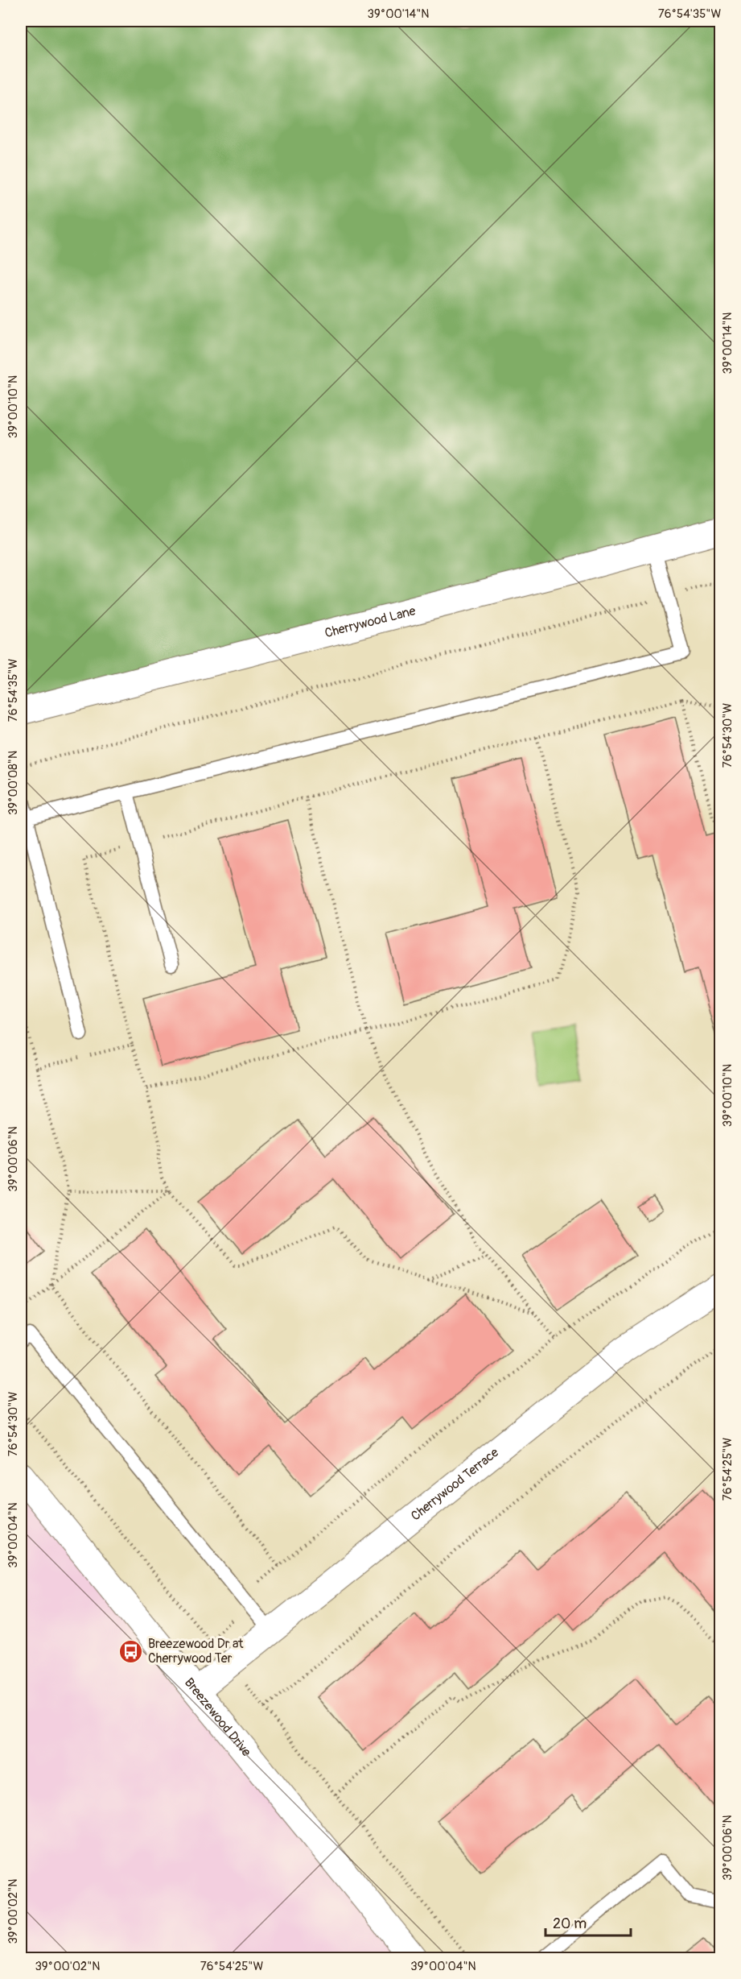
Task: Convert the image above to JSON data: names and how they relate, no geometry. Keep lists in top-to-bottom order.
{
  "streets": {
    "street": ["Cherrywood Lane", "Cherrywood Terrace", "Breezewood Drive"]
  },
  "crossings": [
    ["Cherrywood Terrace", "Breezewood Drive"]
  ],
  "places": {
    "bus stop": ["Breezewood Dr at Cherrywood Ter"]
  },
  "scale_bar": "20 m",
  "coordinates": [
    "39°00'14\"N",
    "76°54'35\"W",
    "39°00'10\"N",
    "76°54'30\"W",
    "39°00'08\"N",
    "39°00'06\"N",
    "76°54'25\"W",
    "39°00'04\"N",
    "39°00'02\"N"
  ]
}
